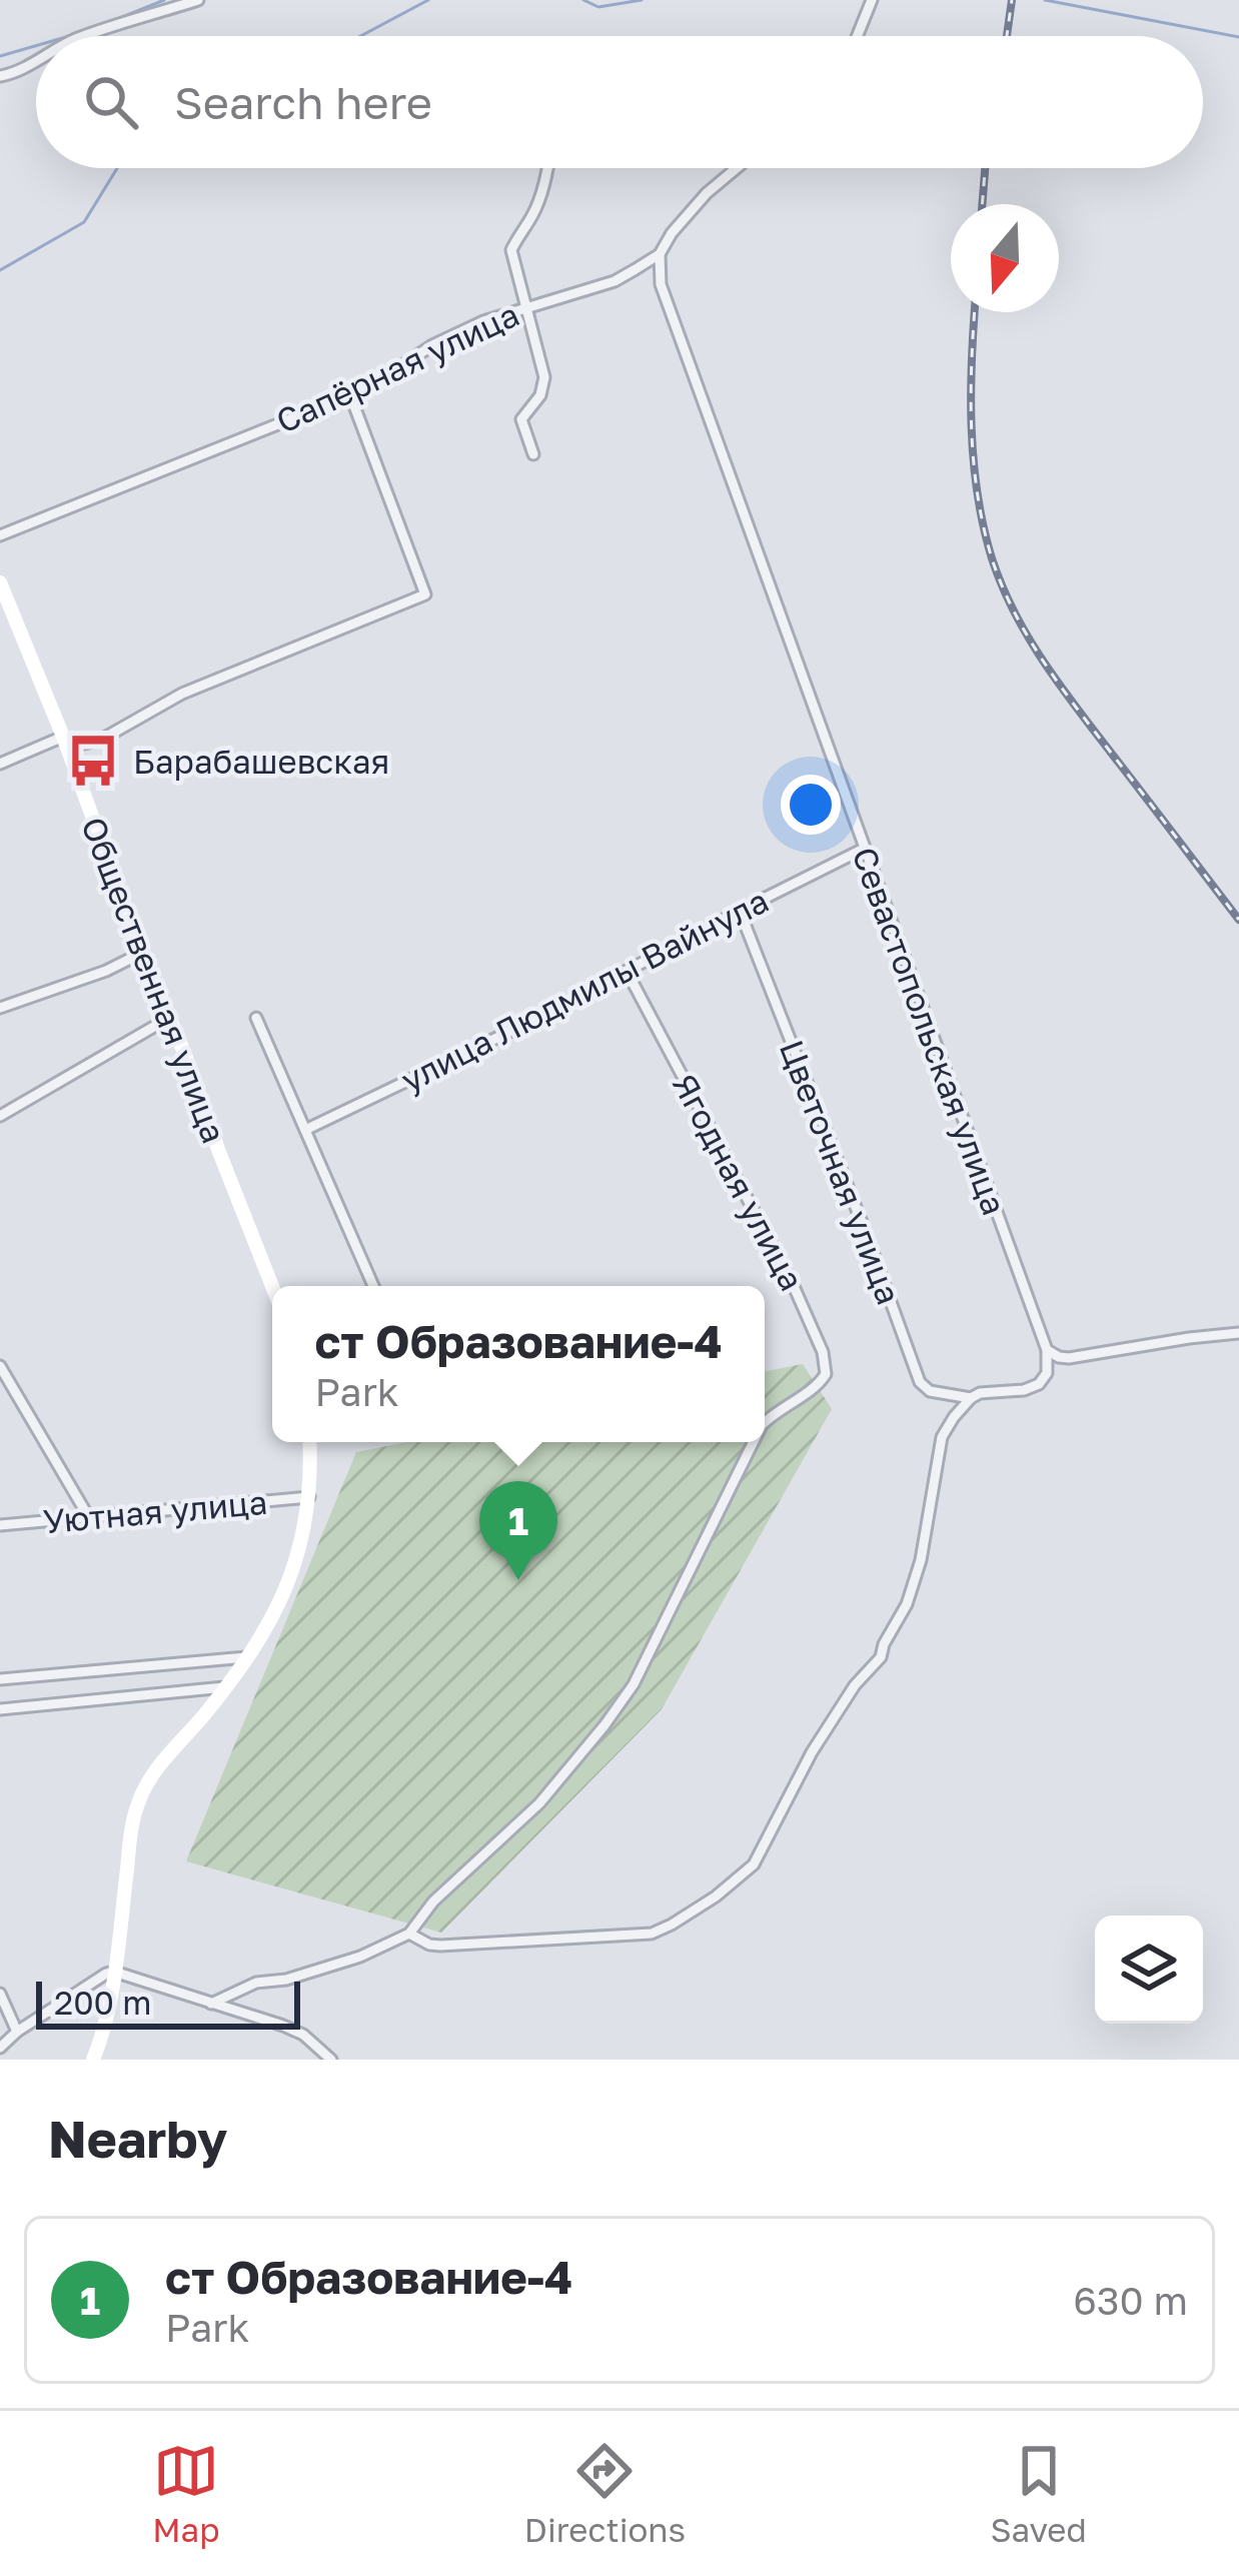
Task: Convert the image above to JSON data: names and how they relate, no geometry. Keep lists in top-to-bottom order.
{
  "streets": {
    "main road": ["Общественная улица"],
    "street": [
      "Сапёрная улица",
      "улица Людмилы Вайнула",
      "Севастопольская улица",
      "Цветочная улица",
      "Ягодная улица",
      "Уютная улица"
    ]
  },
  "crossings": [
    ["Сапёрная улица", "Севастопольская улица"],
    ["улица Людмилы Вайнула", "Севастопольская улица"],
    ["улица Людмилы Вайнула", "Цветочная улица"],
    ["улица Людмилы Вайнула", "Ягодная улица"]
  ],
  "places": {
    "bus stop": ["Барабашевская"]
  },
  "scale_bar": "200 m",
  "north": "bottom",
  "page": {
    "search": "Search here",
    "popup": ["ст Образование-4", "Park"],
    "pins": "1",
    "scale": "200 m",
    "heading": "Nearby",
    "list": [
      {
        "mark": "1",
        "name": "ст Образование-4",
        "note": "Park",
        "value": "630 m"
      }
    ],
    "nav": ["Map", "Directions", "Saved"]
  }
}
